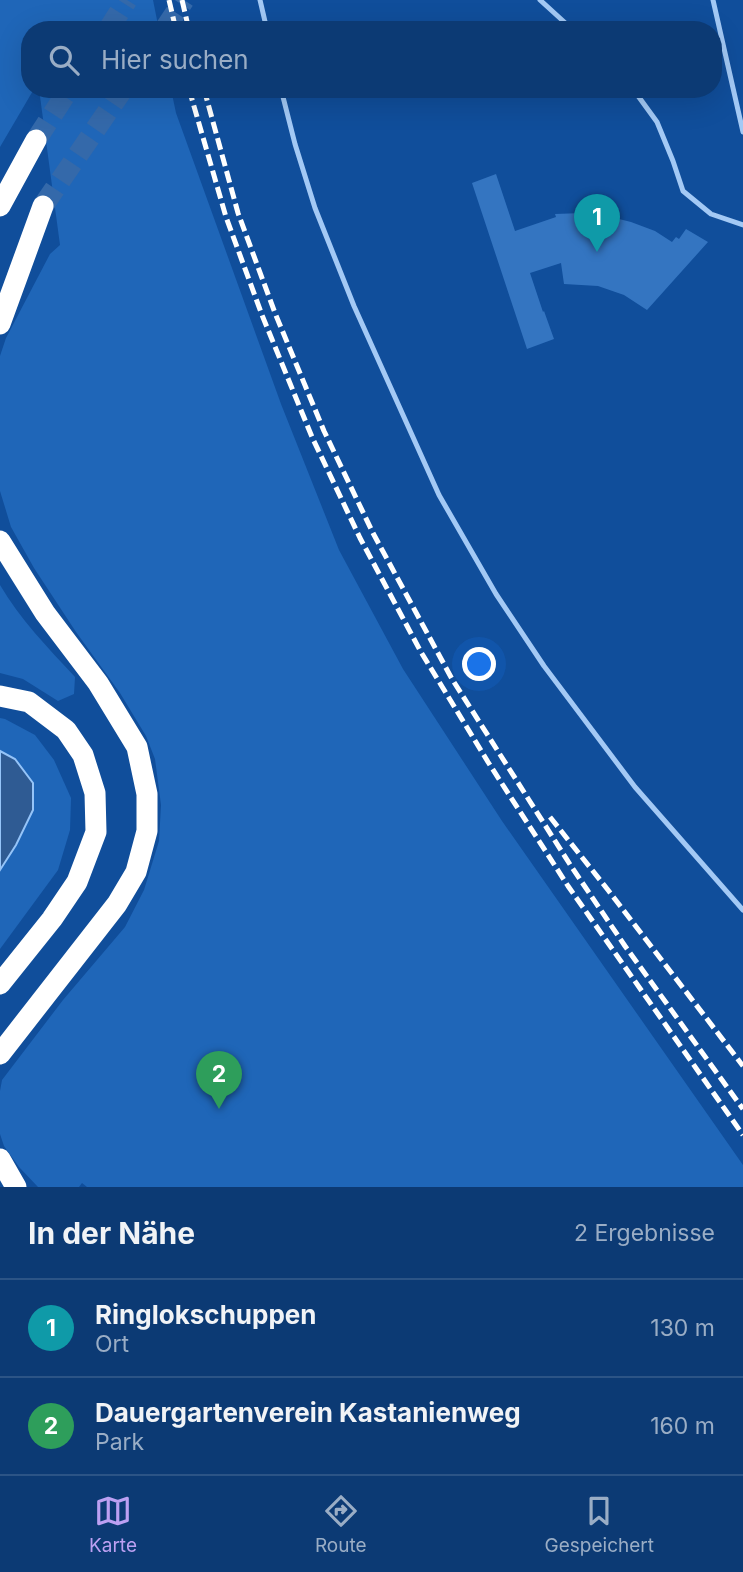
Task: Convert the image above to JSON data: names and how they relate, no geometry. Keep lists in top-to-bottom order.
{
  "page": {
    "search": "Hier suchen",
    "pins": ["1", "2"],
    "heading": ["In der Nähe", "2 Ergebnisse"],
    "list": [
      {
        "mark": "1",
        "name": "Ringlokschuppen",
        "note": "Ort",
        "value": "130 m"
      },
      {
        "mark": "2",
        "name": "Dauergartenverein Kastanienweg",
        "note": "Park",
        "value": "160 m"
      }
    ],
    "nav": ["Karte", "Route", "Gespeichert"]
  }
}
